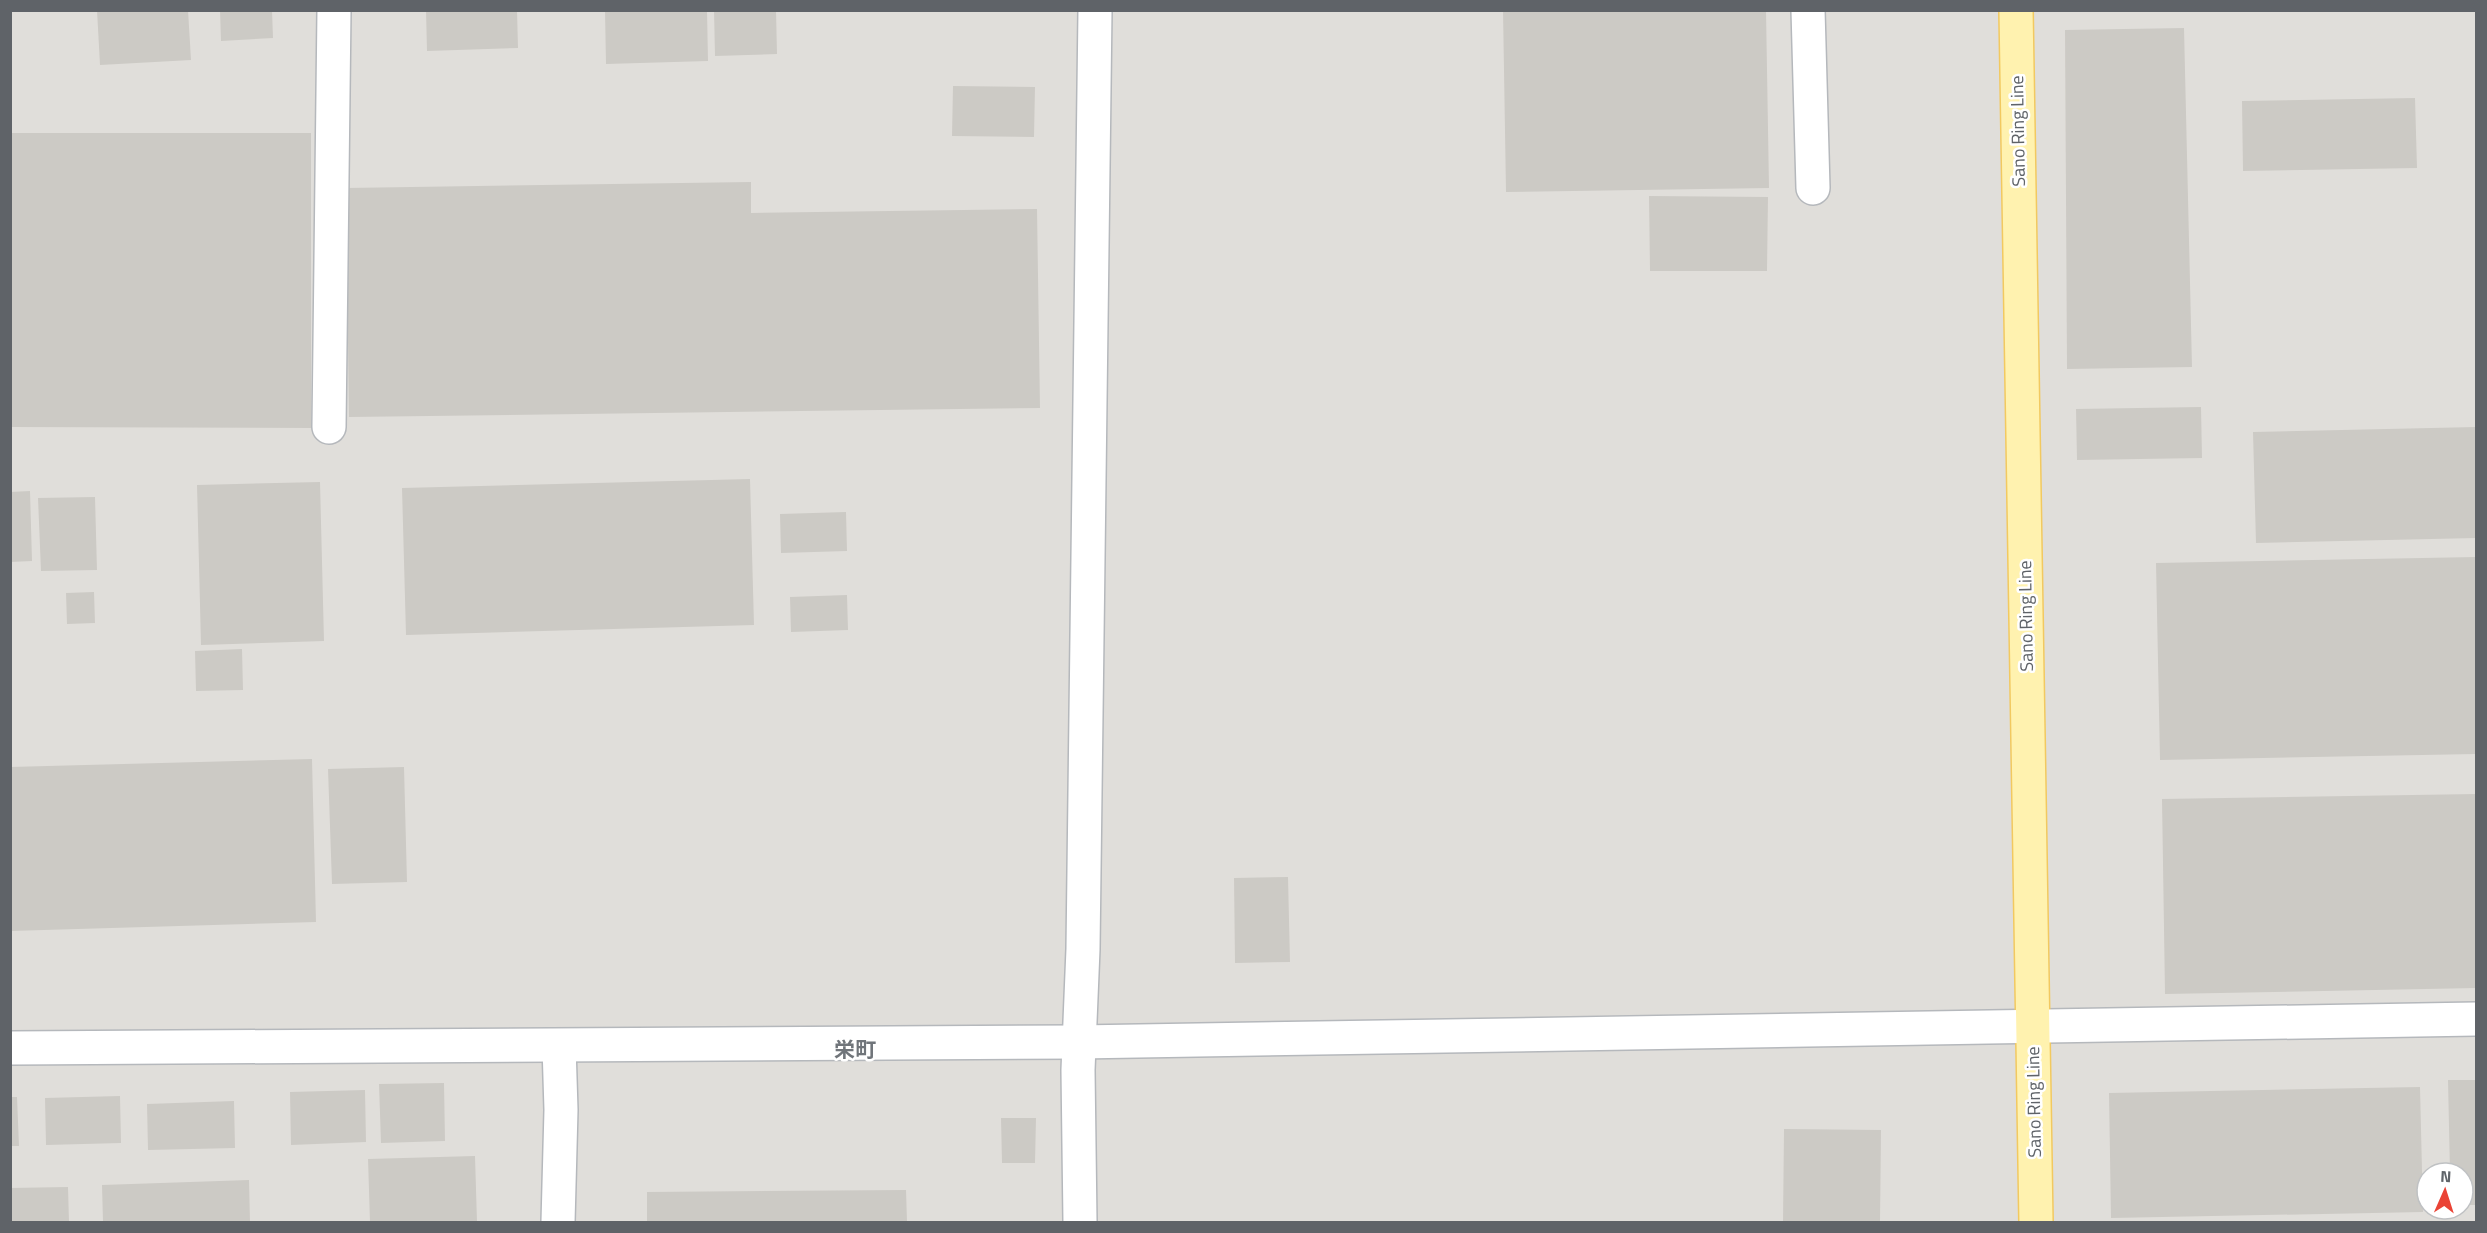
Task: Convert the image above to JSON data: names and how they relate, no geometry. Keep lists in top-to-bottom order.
{
  "streets": {
    "main road": ["Sano Ring Line"]
  },
  "districts": ["栄町"],
  "north": "top"
}
